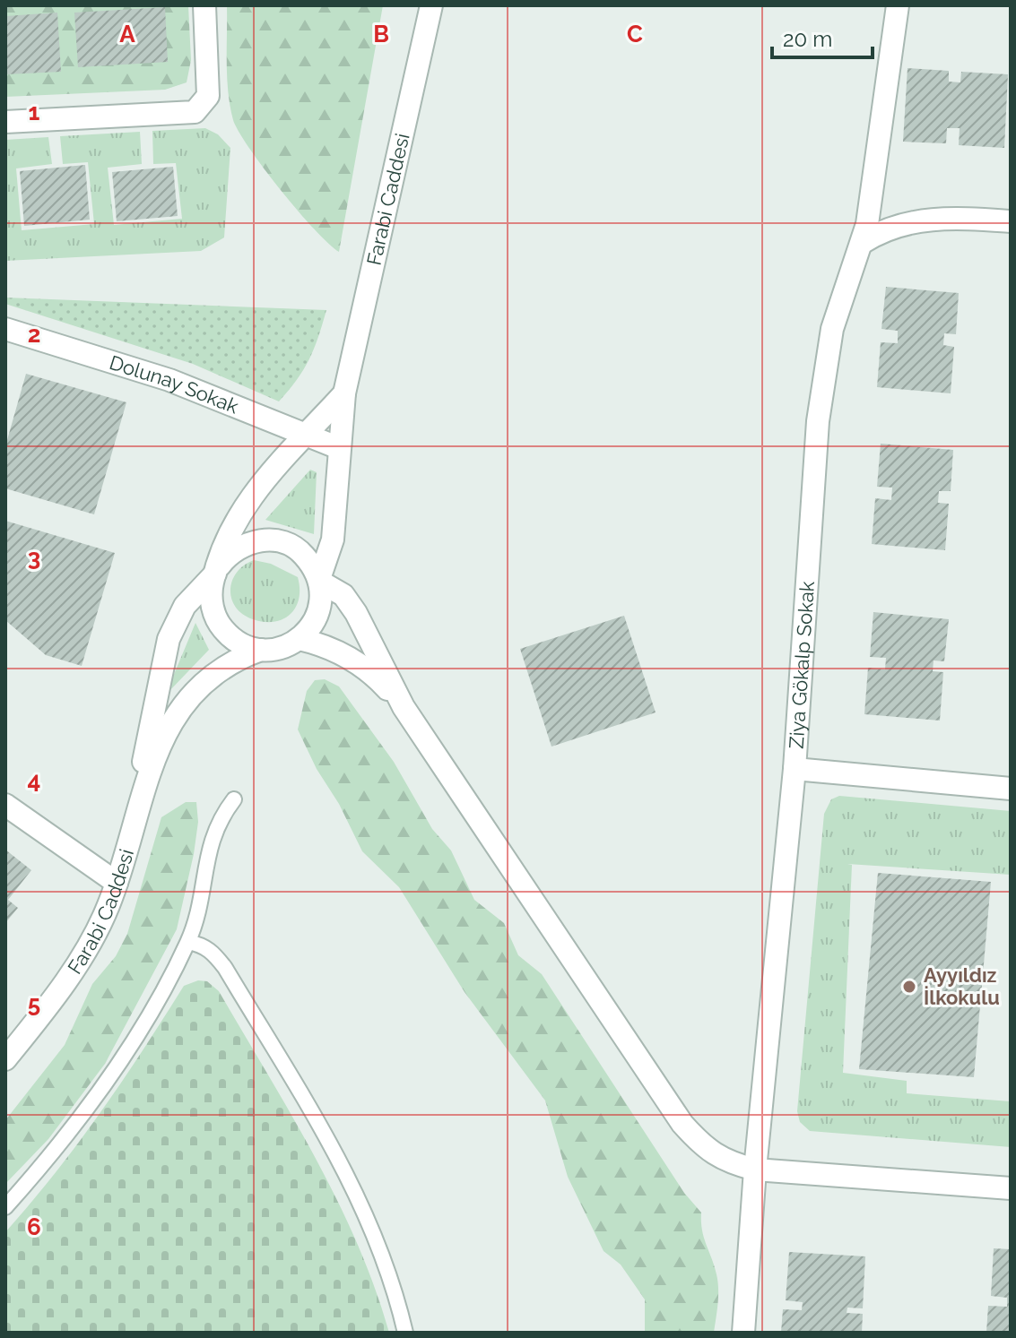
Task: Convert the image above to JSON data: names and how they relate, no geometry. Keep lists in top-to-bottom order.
{
  "streets": {
    "street": ["Farabi Caddesi", "Dolunay Sokak", "Ziya Gökalp Sokak"]
  },
  "crossings": [
    ["Farabi Caddesi", "Dolunay Sokak"]
  ],
  "places": ["Ayyıldız İlkokulu"],
  "scale_bar": "20 m",
  "grid": {
    "columns": ["A", "B", "C"],
    "rows": [
      "1",
      "2",
      "3",
      "4",
      "5",
      "6"
    ]
  }
}
